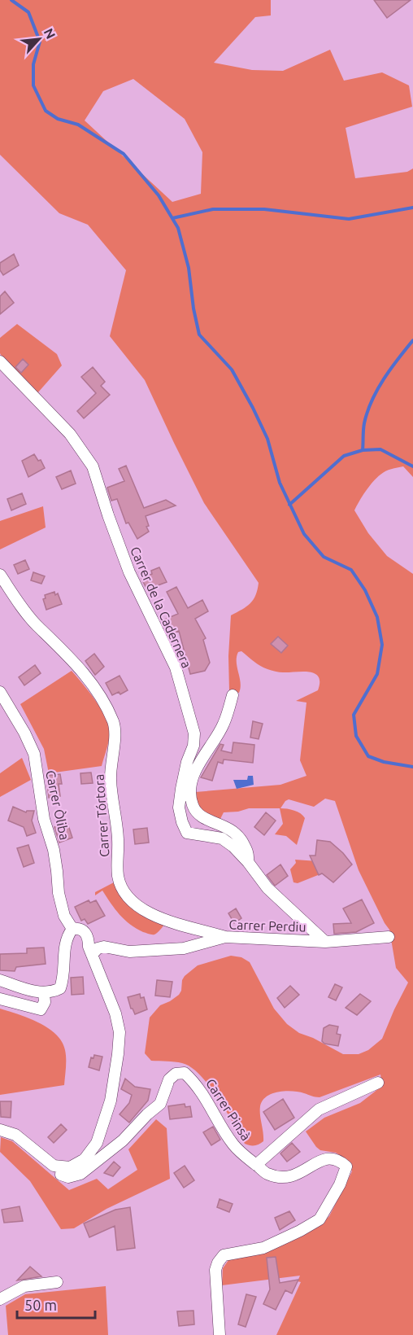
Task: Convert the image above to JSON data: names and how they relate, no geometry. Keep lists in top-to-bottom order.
{
  "streets": {
    "street": [
      "Carrer de la Cadernera",
      "Carrer Òliba",
      "Carrer Tórtora",
      "Carrer Perdiu",
      "Carrer Pinsà"
    ]
  },
  "crossings": [
    ["Carrer de la Cadernera", "Carrer Perdiu"],
    ["Carrer Tórtora", "Carrer Perdiu"]
  ],
  "scale_bar": "50 m",
  "north": "top right"
}
